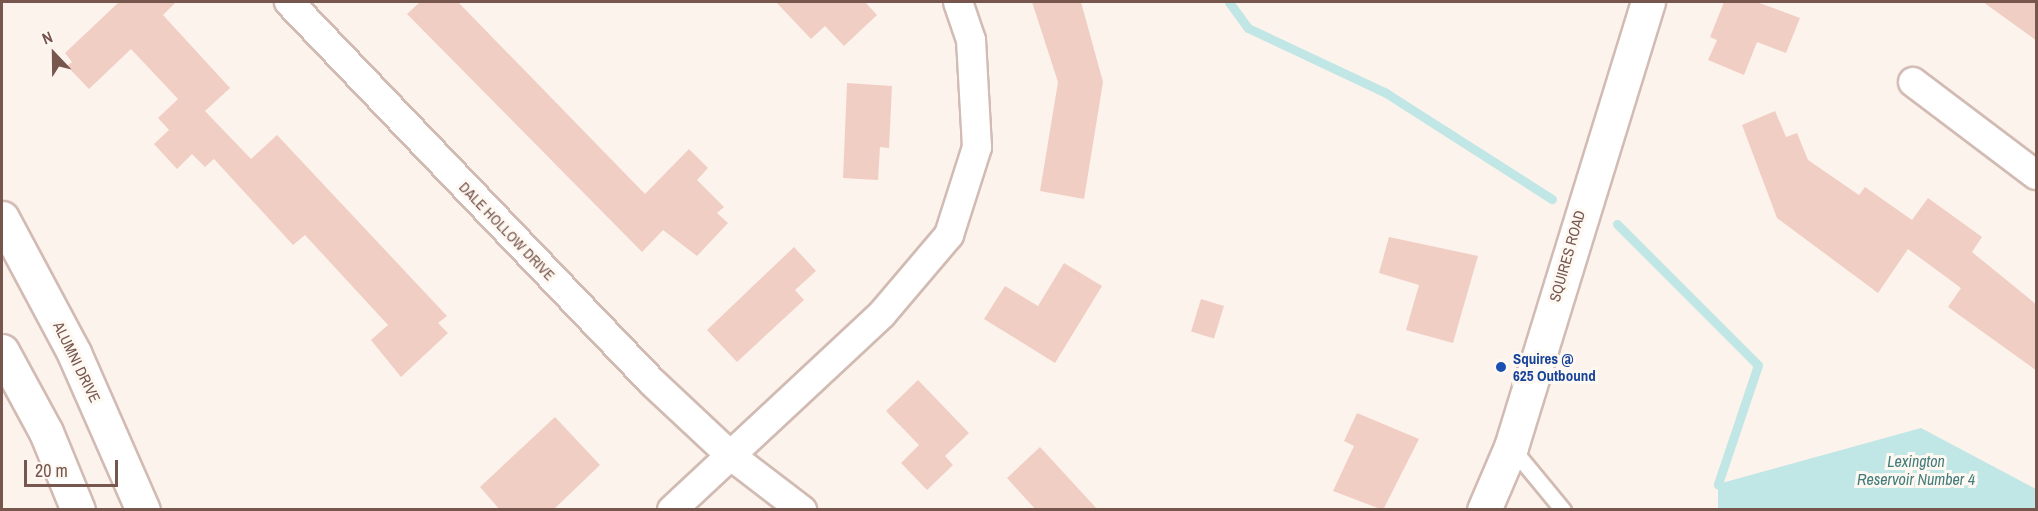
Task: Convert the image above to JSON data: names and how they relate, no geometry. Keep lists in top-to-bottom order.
{
  "streets": {
    "street": ["DALE HOLLOW DRIVE", "SQUIRES ROAD", "ALUMNI DRIVE"]
  },
  "water": ["Lexington Reservoir Number 4"],
  "places": ["Squires @ 625 Outbound"],
  "scale_bar": "20 m",
  "north": "top"
}
